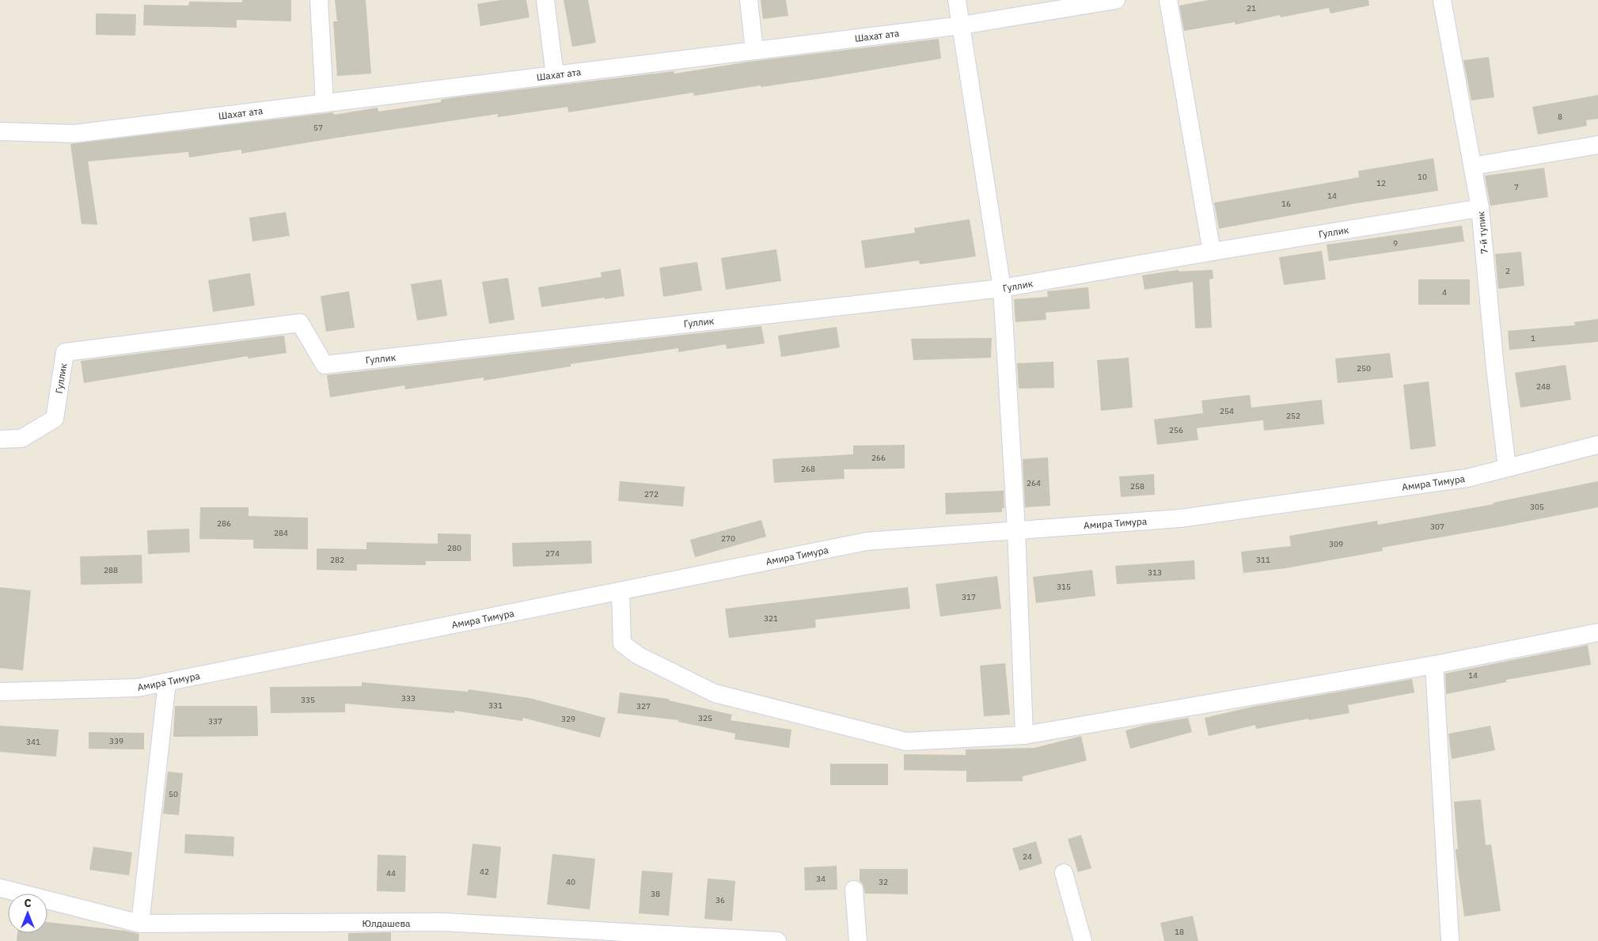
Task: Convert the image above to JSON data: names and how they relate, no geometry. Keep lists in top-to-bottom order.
{
  "streets": {
    "street": [
      "Шахат ата",
      "Гуллик",
      "7-й тупик",
      "Амира Тимура",
      "Юлдашева"
    ]
  },
  "crossings": [
    ["Гуллик", "7-й тупик"],
    ["7-й тупик", "Амира Тимура"]
  ],
  "house_numbers": [
    "21",
    "8",
    "57",
    "10",
    "12",
    "7",
    "14",
    "16",
    "9",
    "2",
    "4",
    "1",
    "250",
    "248",
    "254",
    "252",
    "256",
    "266",
    "268",
    "264",
    "258",
    "272",
    "305",
    "286",
    "307",
    "284",
    "270",
    "309",
    "280",
    "274",
    "282",
    "311",
    "288",
    "313",
    "315",
    "317",
    "321",
    "14",
    "333",
    "335",
    "331",
    "327",
    "325",
    "329",
    "337",
    "339",
    "341",
    "50",
    "24",
    "42",
    "44",
    "34",
    "40",
    "32",
    "38",
    "36",
    "18"
  ],
  "north": "top"
}
